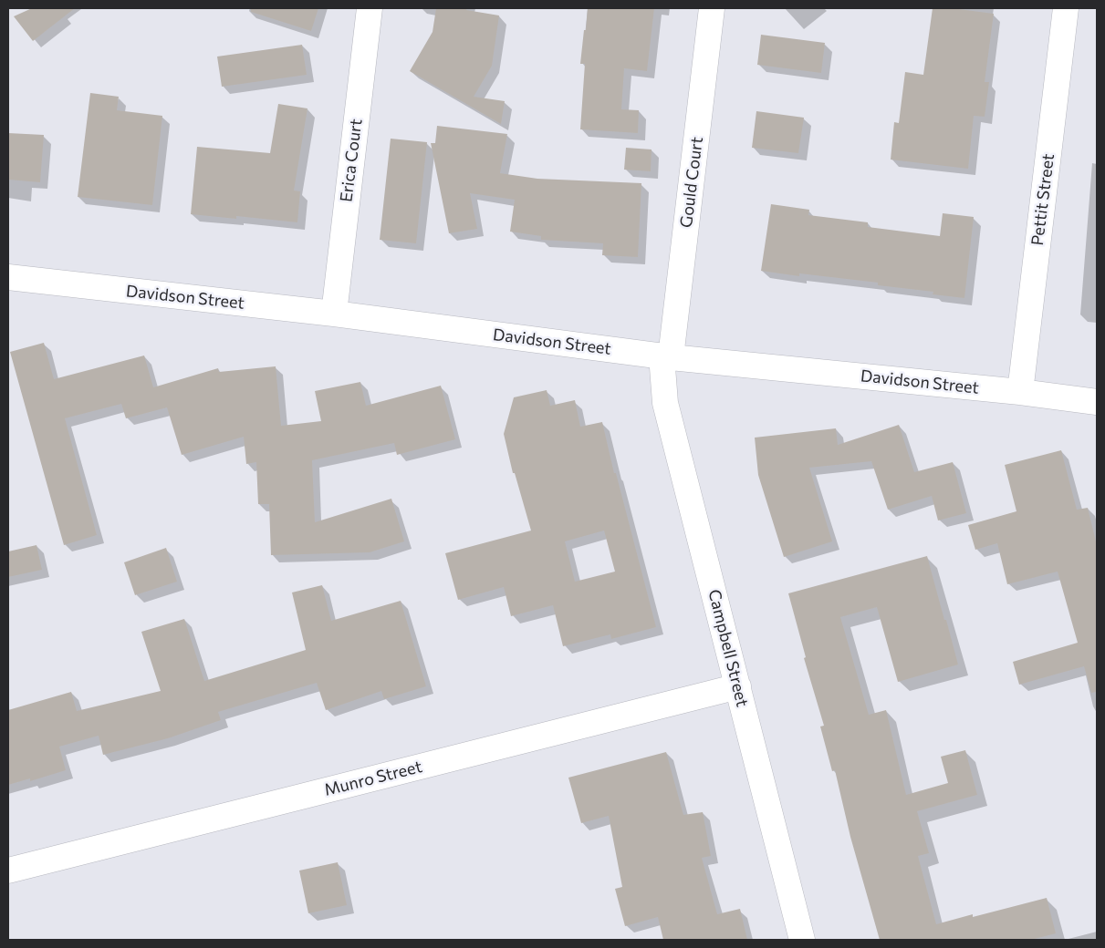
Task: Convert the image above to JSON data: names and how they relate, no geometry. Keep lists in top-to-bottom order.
{
  "streets": {
    "street": [
      "Erica Court",
      "Gould Court",
      "Pettit Street",
      "Davidson Street",
      "Campbell Street",
      "Munro Street"
    ]
  },
  "crossings": [
    ["Erica Court", "Davidson Street"],
    ["Gould Court", "Davidson Street"],
    ["Gould Court", "Campbell Street"],
    ["Pettit Street", "Davidson Street"],
    ["Davidson Street", "Campbell Street"],
    ["Campbell Street", "Munro Street"]
  ]
}
